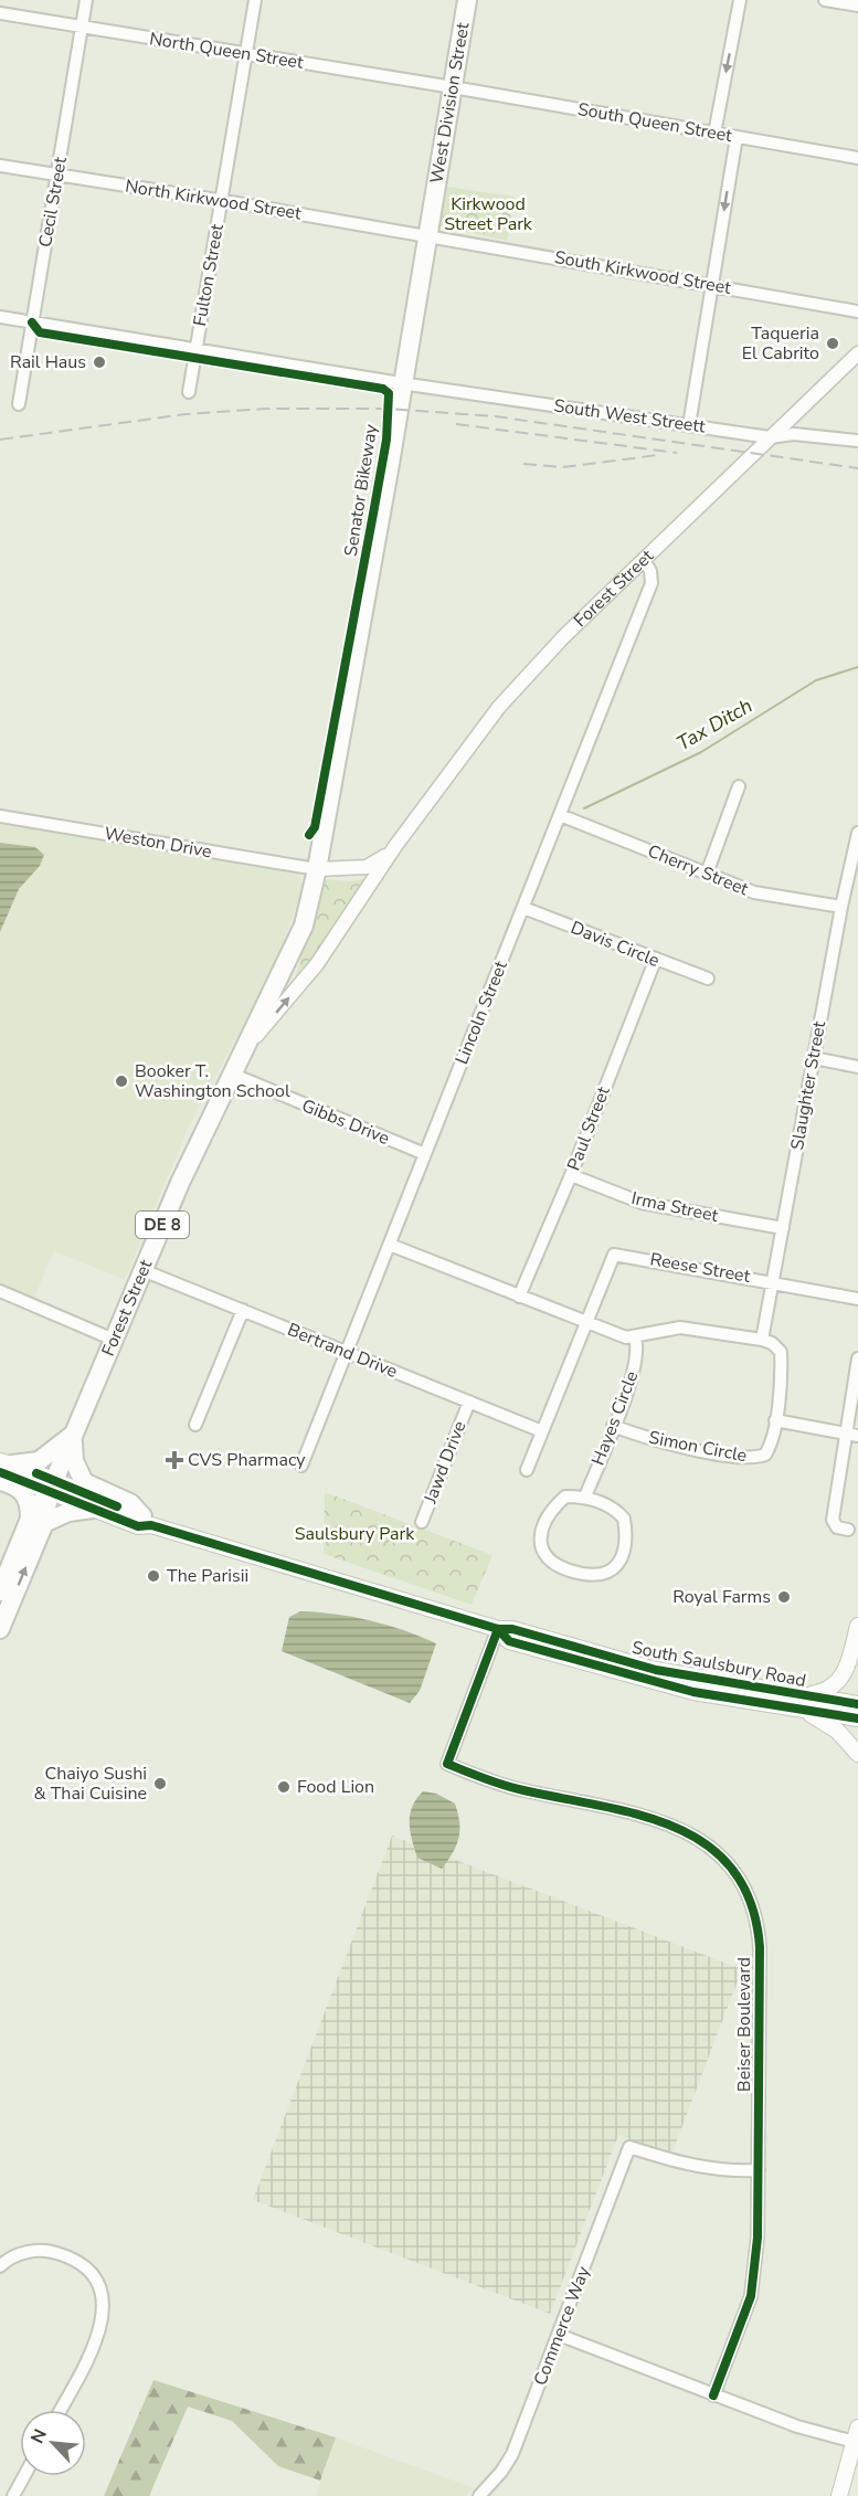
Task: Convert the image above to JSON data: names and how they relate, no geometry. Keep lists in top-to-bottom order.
{
  "streets": {
    "highway": ["West Division Street", "Forest Street", "DE 8"],
    "main road": ["South Saulsbury Road"],
    "street": [
      "North Queen Street",
      "South Queen Street",
      "North Kirkwood Street",
      "Cecil Street",
      "South Kirkwood Street",
      "Fulton Street",
      "South West Streett",
      "Weston Drive",
      "Cherry Street",
      "Davis Circle",
      "Lincoln Street",
      "Slaughter Street",
      "Gibbs Drive",
      "Paul Street",
      "Irma Street",
      "Reese Street",
      "Bertrand Drive",
      "Hayes Circle",
      "Simon Circle",
      "Jawd Drive",
      "Beiser Boulevard",
      "Commerce Way"
    ],
    "cycle path": ["Senator Bikeway"]
  },
  "crossings": [
    ["North Queen Street", "West Division Street"],
    ["North Queen Street", "South Queen Street"],
    ["North Queen Street", "Cecil Street"],
    ["North Queen Street", "Fulton Street"],
    ["West Division Street", "South Queen Street"],
    ["West Division Street", "North Kirkwood Street"],
    ["West Division Street", "South Kirkwood Street"],
    ["West Division Street", "South West Streett"],
    ["West Division Street", "Forest Street"],
    ["West Division Street", "Weston Drive"],
    ["North Kirkwood Street", "Cecil Street"],
    ["North Kirkwood Street", "South Kirkwood Street"],
    ["North Kirkwood Street", "Fulton Street"],
    ["Cecil Street", "South West Streett"],
    ["Fulton Street", "South West Streett"],
    ["South West Streett", "Forest Street"],
    ["Forest Street", "Weston Drive"],
    ["Forest Street", "Lincoln Street"],
    ["Forest Street", "Gibbs Drive"],
    ["Forest Street", "DE 8"],
    ["Forest Street", "Bertrand Drive"],
    ["Forest Street", "South Saulsbury Road"],
    ["Cherry Street", "Lincoln Street"],
    ["Cherry Street", "Slaughter Street"],
    ["Davis Circle", "Lincoln Street"],
    ["Davis Circle", "Paul Street"],
    ["Lincoln Street", "Gibbs Drive"],
    ["Lincoln Street", "Bertrand Drive"],
    ["Slaughter Street", "Irma Street"],
    ["Slaughter Street", "Reese Street"],
    ["Slaughter Street", "Simon Circle"],
    ["Paul Street", "Irma Street"],
    ["DE 8", "South Saulsbury Road"],
    ["Reese Street", "Bertrand Drive"],
    ["Bertrand Drive", "Jawd Drive"],
    ["Hayes Circle", "Simon Circle"],
    ["South Saulsbury Road", "Beiser Boulevard"],
    ["Beiser Boulevard", "Commerce Way"]
  ],
  "water": ["Tax Ditch"],
  "parks": ["Kirkwood Street Park", "Saulsbury Park"],
  "places": {
    "other": [
      "Taqueria El Cabrito",
      "Rail Haus",
      "Booker T. Washington School",
      "The Parisii",
      "Royal Farms",
      "Chaiyo Sushi & Thai Cuisine",
      "Food Lion"
    ],
    "health": ["CVS Pharmacy"]
  },
  "north": "top left"
}
